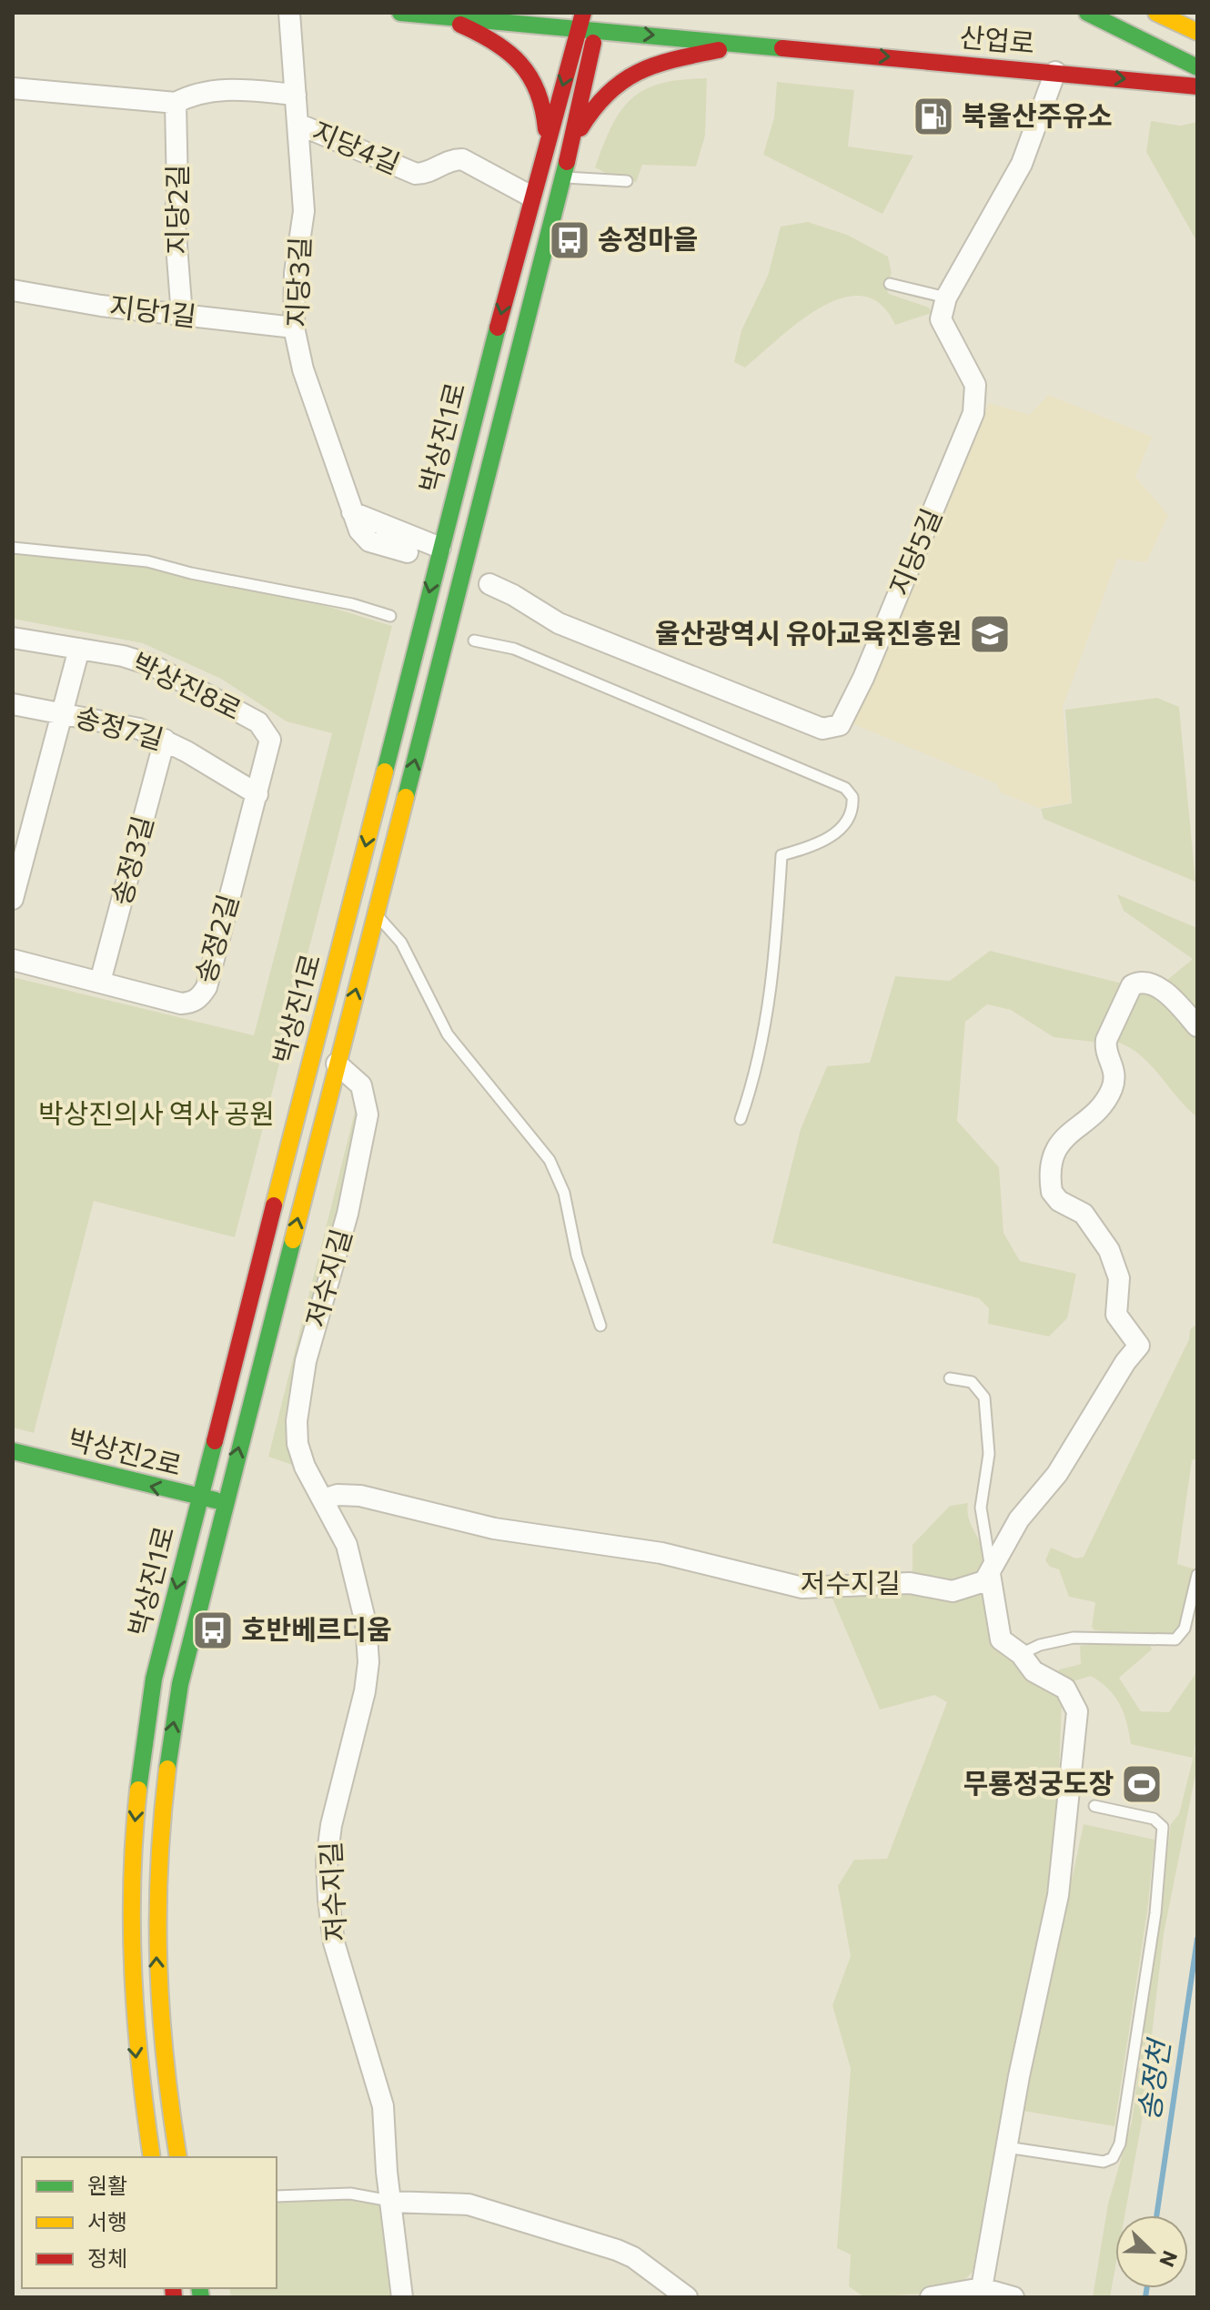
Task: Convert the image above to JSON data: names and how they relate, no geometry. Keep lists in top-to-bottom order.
{
  "streets": {
    "street": [
      "산업로",
      "지당4길",
      "지당2길",
      "지당3길",
      "지당1길",
      "박상진1로",
      "지당5길",
      "박상진8로",
      "송정7길",
      "송정3길",
      "송정2길",
      "저수지길",
      "박상진2로"
    ]
  },
  "crossings": [
    ["산업로", "박상진1로"],
    ["지당4길", "지당3길"],
    ["지당4길", "박상진1로"],
    ["지당2길", "지당1길"],
    ["지당3길", "지당1길"],
    ["박상진1로", "저수지길"],
    ["박상진1로", "박상진2로"],
    ["박상진8로", "송정2길"],
    ["송정7길", "송정3길"],
    ["송정7길", "송정2길"],
    ["송정3길", "송정2길"]
  ],
  "one_way": ["산업로", "박상진2로"],
  "water": ["송정천"],
  "parks": ["박상진의사 역사 공원"],
  "places": {
    "fuel station": ["북울산주유소"],
    "bus stop": ["송정마을", "호반베르디움"],
    "school or university": ["울산광역시 유아교육진흥원"],
    "sports": ["무룡정궁도장"]
  },
  "legend": ["원활", "서행", "정체"],
  "north": "bottom right"
}
